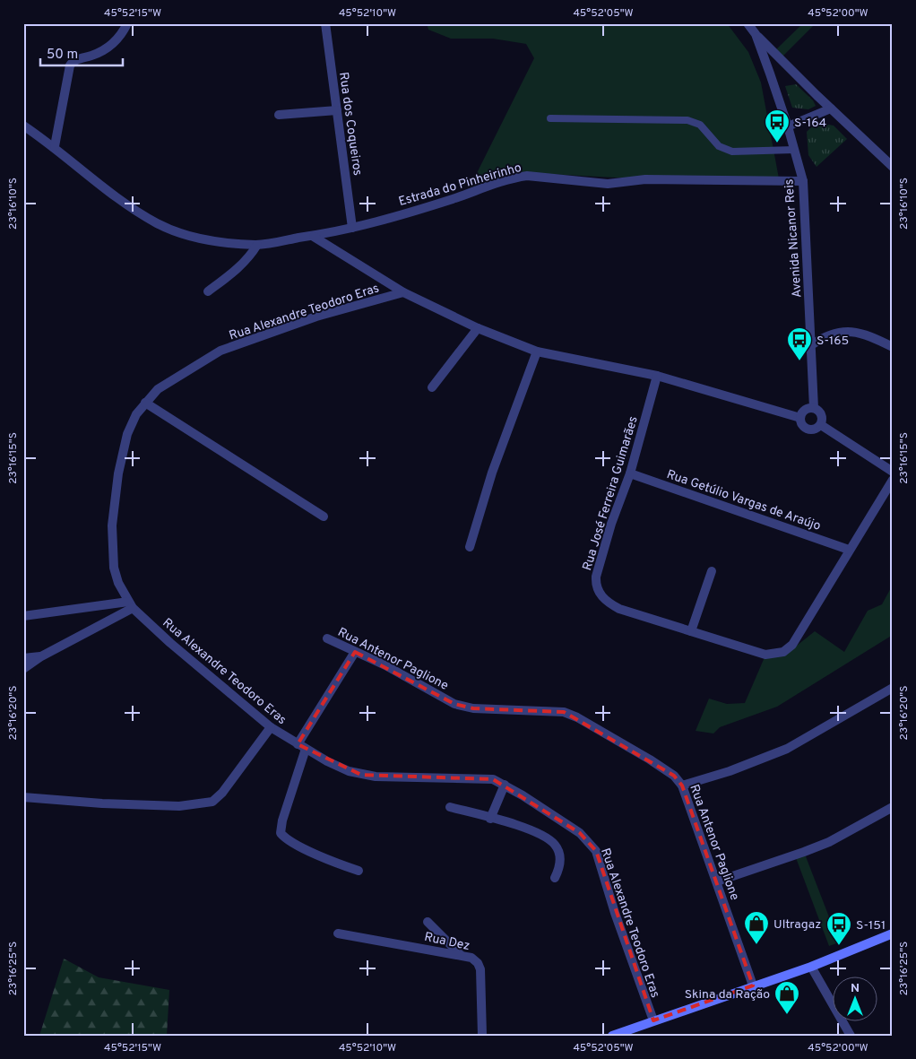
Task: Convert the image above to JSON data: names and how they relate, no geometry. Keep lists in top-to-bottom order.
{
  "streets": {
    "street": [
      "Rua dos Coqueiros",
      "Estrada do Pinheirinho",
      "Avenida Nicanor Reis",
      "Rua Alexandre Teodoro Eras",
      "Rua José Ferreira Guimarães",
      "Rua Getúlio Vargas de Araújo",
      "Rua Antenor Paglione",
      "Rua Dez"
    ]
  },
  "crossings": [
    ["Rua dos Coqueiros", "Estrada do Pinheirinho"],
    ["Estrada do Pinheirinho", "Avenida Nicanor Reis"],
    ["Rua José Ferreira Guimarães", "Rua Getúlio Vargas de Araújo"]
  ],
  "places": {
    "bus stop": ["S-164", "S-165", "S-151"],
    "shop": ["Ultragaz", "Skina da Ração"]
  },
  "scale_bar": "50 m",
  "north": "top",
  "coordinates": [
    "45°52'15\"W",
    "45°52'10\"W",
    "45°52'05\"W",
    "45°52'00\"W",
    "23°16'10\"S",
    "23°16'15\"S",
    "23°16'20\"S",
    "23°16'25\"S"
  ]
}
